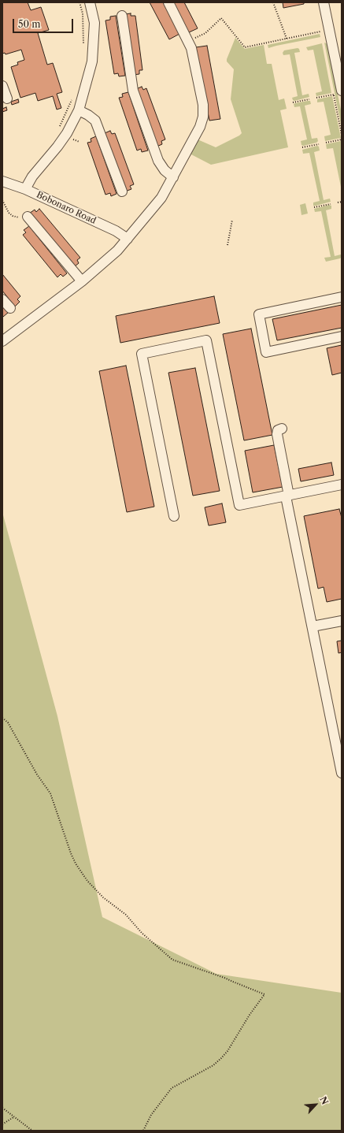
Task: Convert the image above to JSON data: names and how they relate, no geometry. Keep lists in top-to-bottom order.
{
  "streets": {
    "lane": ["Bobonaro Road"]
  },
  "scale_bar": "50 m",
  "north": "top right"
}
